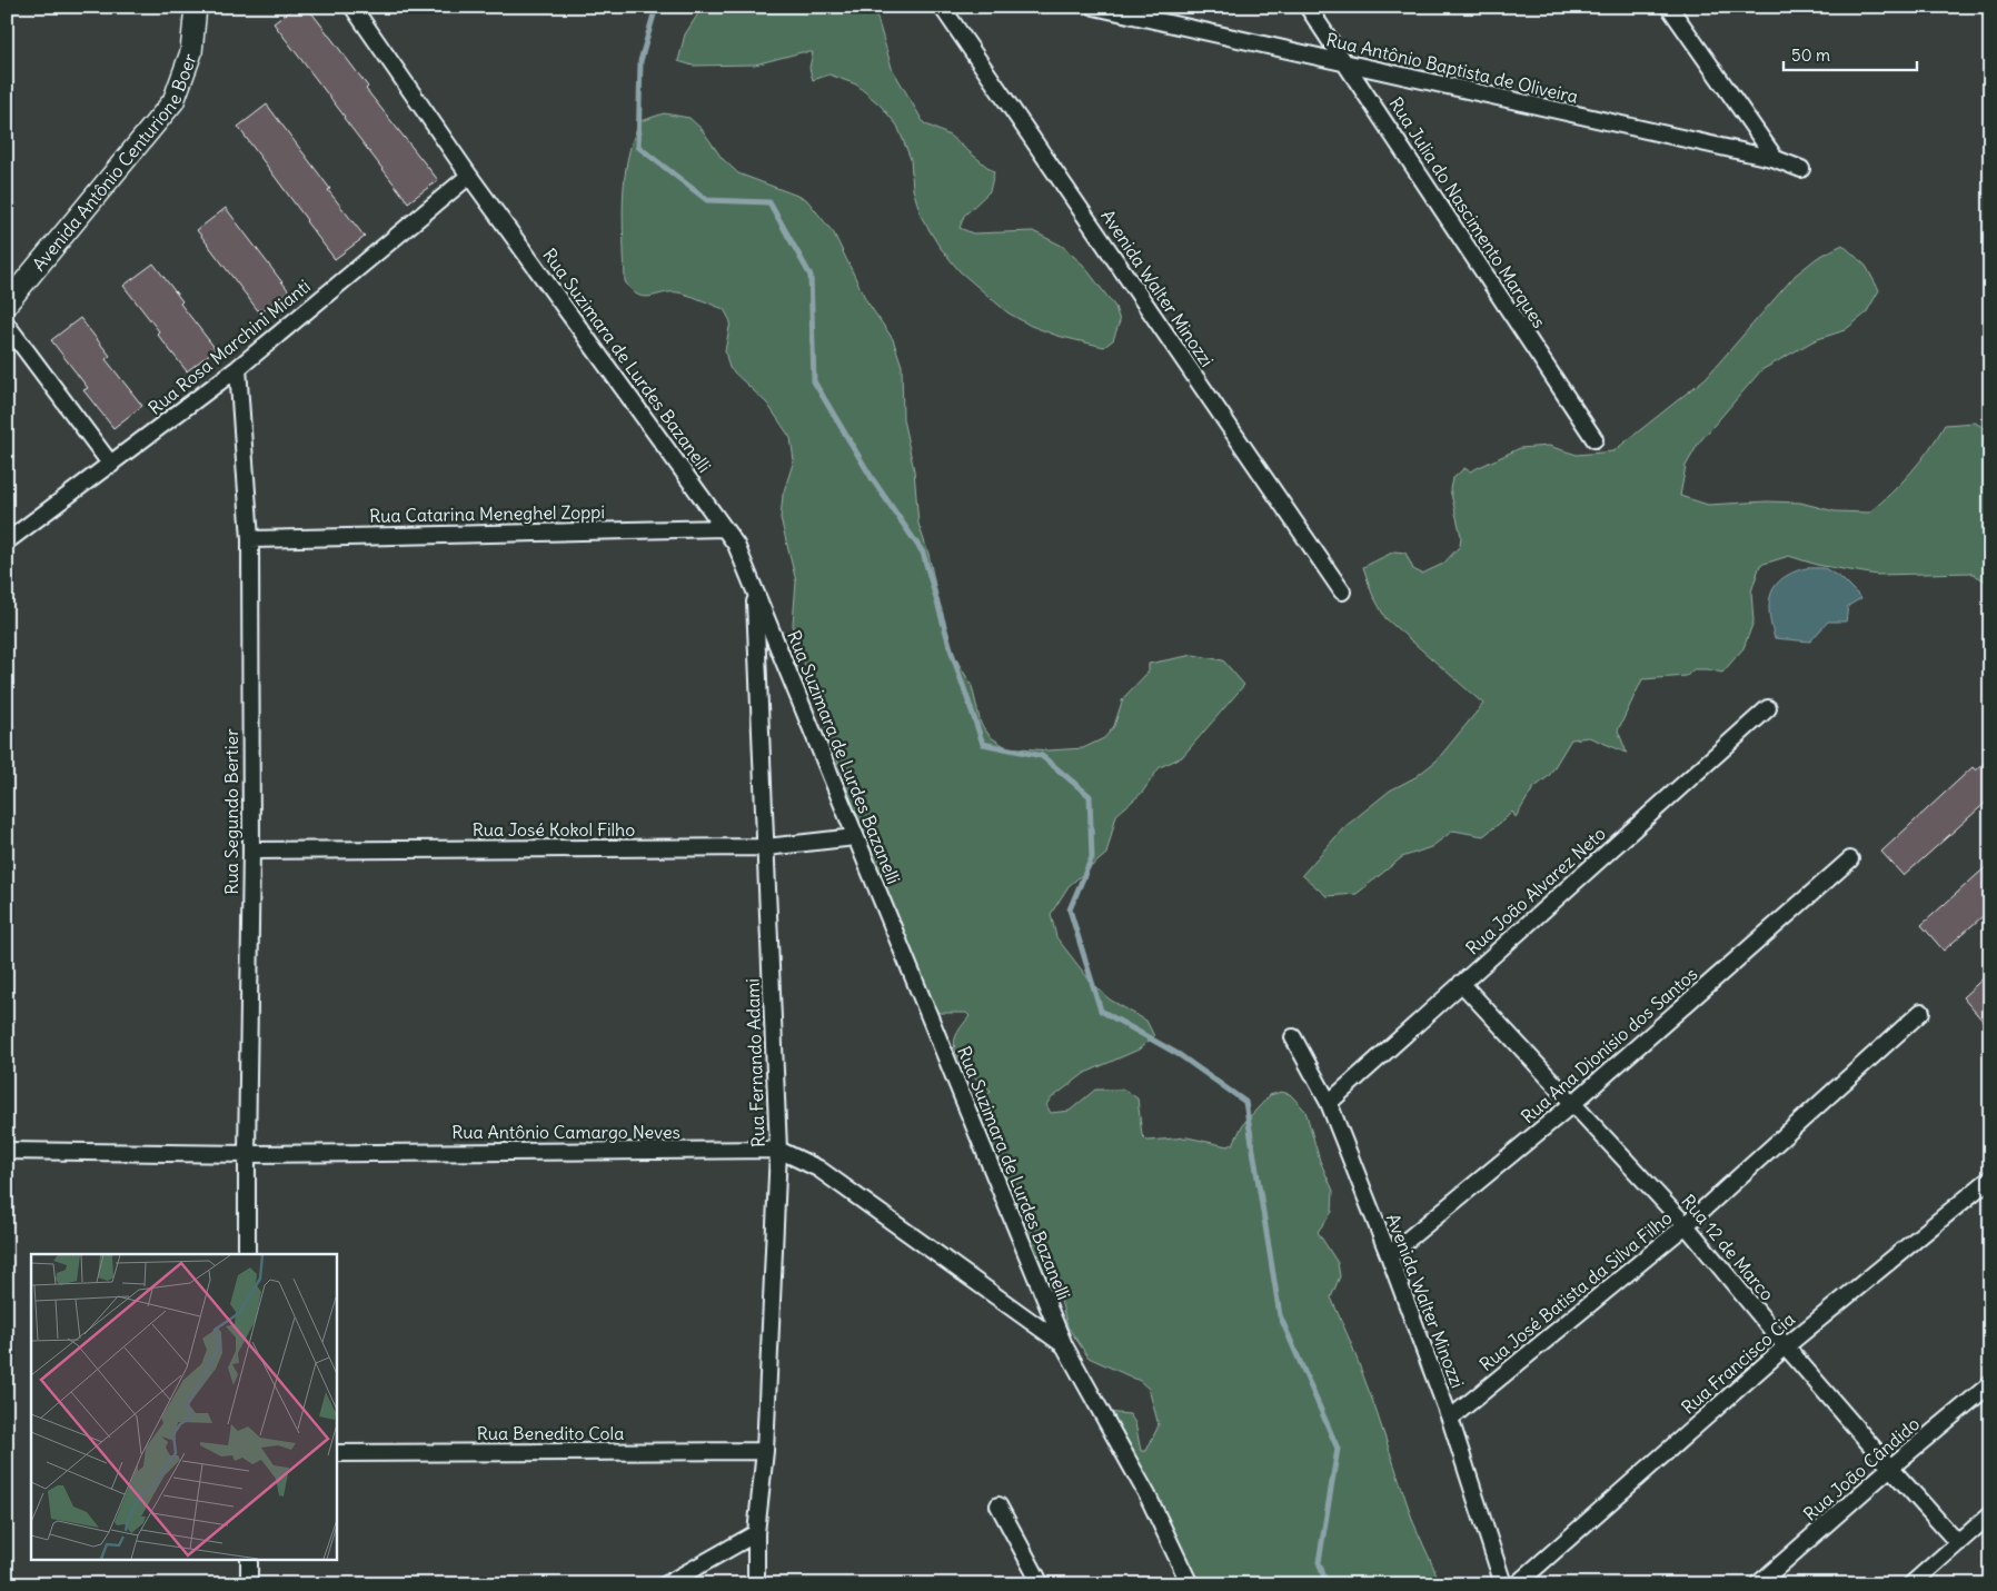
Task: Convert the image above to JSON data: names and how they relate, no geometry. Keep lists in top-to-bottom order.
{
  "streets": {
    "street": [
      "Rua Antônio Baptista de Oliveira",
      "Avenida Antônio Centurione Boer",
      "Rua Julia do Nascimento Marques",
      "Avenida Walter Minozzi",
      "Rua Rosa Marchini Mianti",
      "Rua Suzimara de Lurdes Bazanelli",
      "Rua Catarina Meneghel Zoppi",
      "Rua Segundo Bertier",
      "Rua José Kokol Filho",
      "Rua João Alvarez Neto",
      "Rua Ana Dionísio dos Santos",
      "Rua Fernando Adami",
      "Rua Antônio Camargo Neves",
      "Rua 12 de Marco",
      "Rua José Batista da Silva Filho",
      "Rua Francisco Cia",
      "Rua Benedito Cola",
      "Rua João Cândido"
    ]
  },
  "crossings": [
    ["Rua Antônio Baptista de Oliveira", "Rua Julia do Nascimento Marques"],
    ["Avenida Walter Minozzi", "Rua João Alvarez Neto"],
    ["Avenida Walter Minozzi", "Rua Ana Dionísio dos Santos"],
    ["Avenida Walter Minozzi", "Rua José Batista da Silva Filho"],
    ["Rua Rosa Marchini Mianti", "Rua Suzimara de Lurdes Bazanelli"],
    ["Rua Rosa Marchini Mianti", "Rua Segundo Bertier"],
    ["Rua Suzimara de Lurdes Bazanelli", "Rua Catarina Meneghel Zoppi"],
    ["Rua Suzimara de Lurdes Bazanelli", "Rua José Kokol Filho"],
    ["Rua Suzimara de Lurdes Bazanelli", "Rua Fernando Adami"],
    ["Rua Suzimara de Lurdes Bazanelli", "Rua Antônio Camargo Neves"],
    ["Rua Catarina Meneghel Zoppi", "Rua Segundo Bertier"],
    ["Rua Segundo Bertier", "Rua José Kokol Filho"],
    ["Rua Segundo Bertier", "Rua Antônio Camargo Neves"],
    ["Rua José Kokol Filho", "Rua Fernando Adami"],
    ["Rua João Alvarez Neto", "Rua 12 de Marco"],
    ["Rua Ana Dionísio dos Santos", "Rua 12 de Marco"],
    ["Rua Fernando Adami", "Rua Antônio Camargo Neves"],
    ["Rua Fernando Adami", "Rua Benedito Cola"],
    ["Rua 12 de Marco", "Rua José Batista da Silva Filho"],
    ["Rua 12 de Marco", "Rua Francisco Cia"],
    ["Rua 12 de Marco", "Rua João Cândido"]
  ],
  "scale_bar": "50 m"
}
